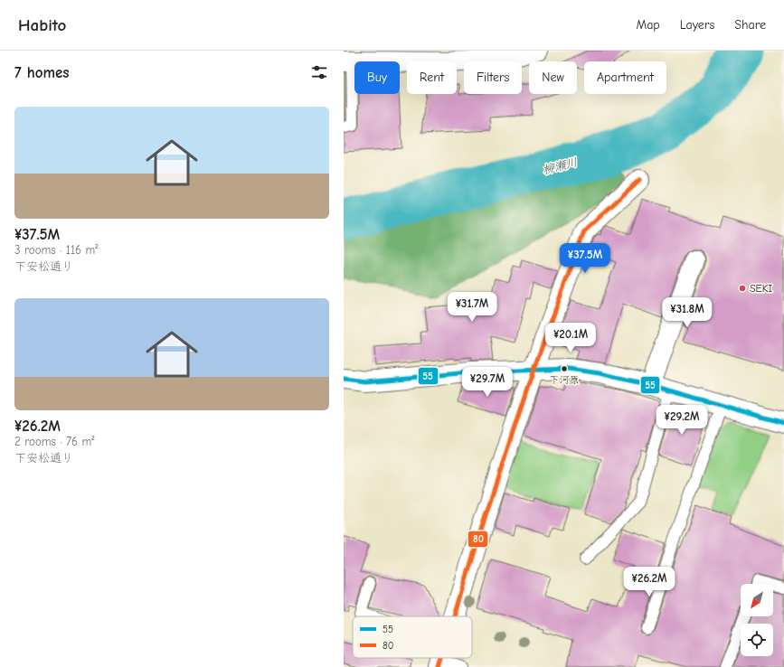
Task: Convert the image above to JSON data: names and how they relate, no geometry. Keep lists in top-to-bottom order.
{
  "water": ["柳瀬川"],
  "places": ["SEKI", "下河原"],
  "lines": ["transit line 80", "transit line 55"],
  "legend": ["55", "80"],
  "north": "bottom left",
  "page": {
    "header": "Habito",
    "nav": ["Map", "Layers", "Share"],
    "heading": "7 homes",
    "chip": [
      "Buy",
      "Rent",
      "Filters",
      "New",
      "Apartment"
    ],
    "list": [
      {
        "name": "¥37.5M",
        "note": "3 rooms · 116 m² · 下安松通り"
      },
      {
        "name": "¥26.2M",
        "note": "2 rooms · 76 m² · 下安松通り"
      }
    ],
    "price": [
      "¥37.5M",
      "¥31.7M",
      "¥31.8M",
      "¥20.1M",
      "¥29.7M",
      "¥29.2M",
      "¥26.2M"
    ]
  }
}
